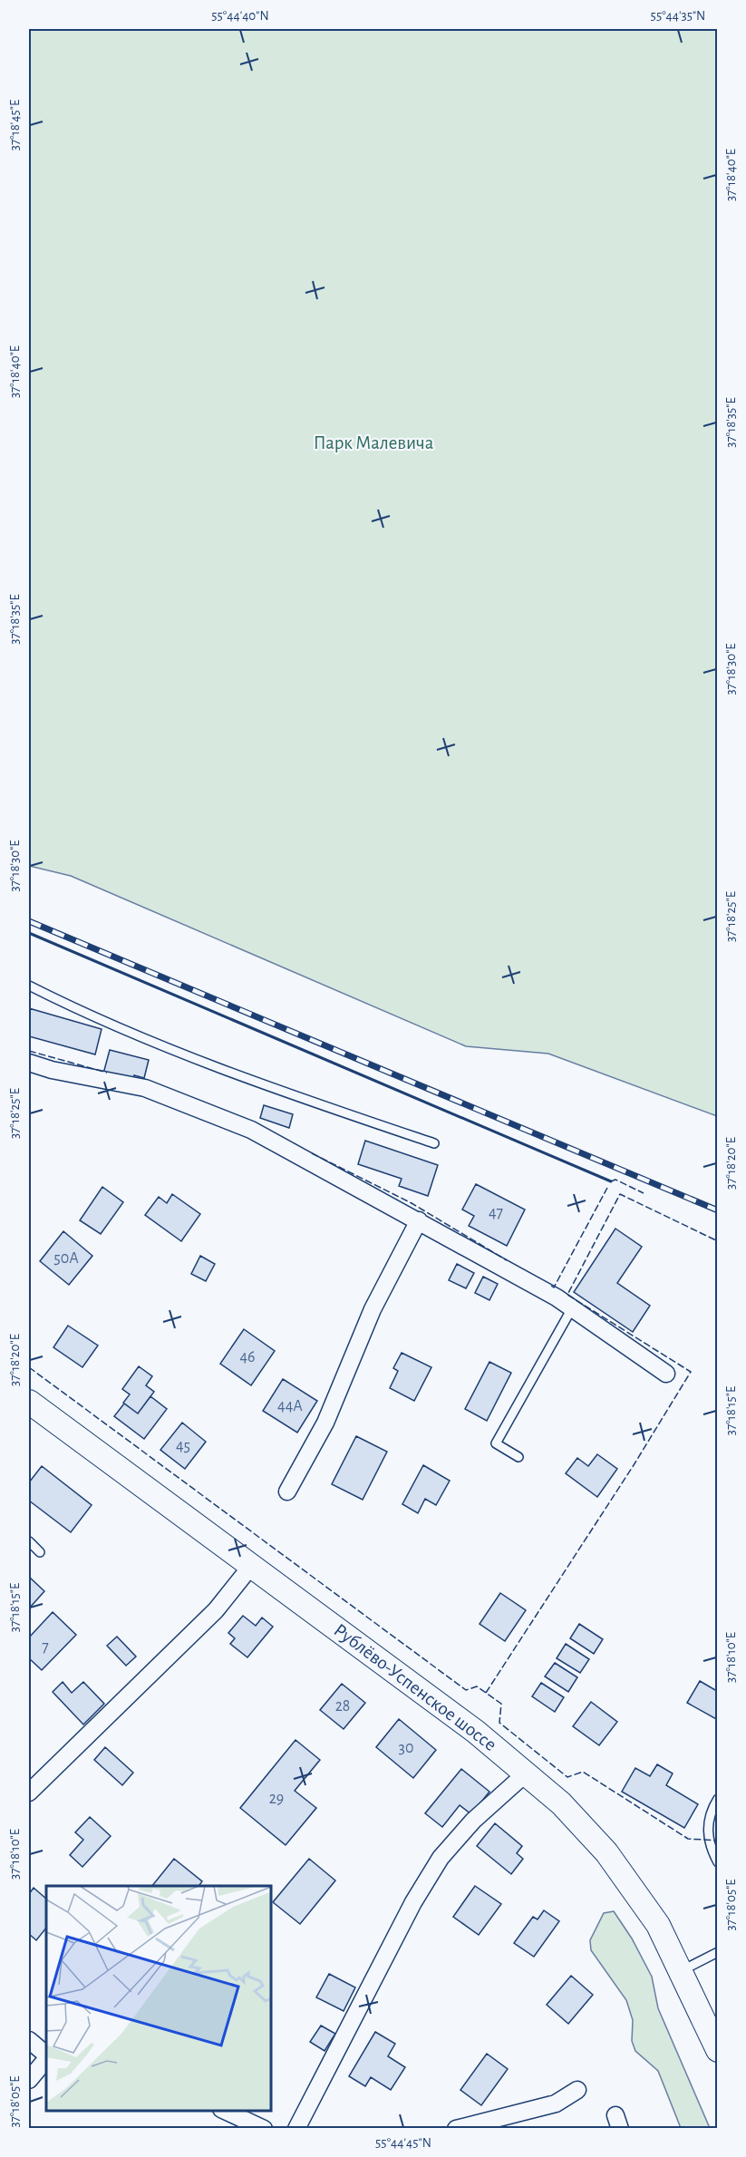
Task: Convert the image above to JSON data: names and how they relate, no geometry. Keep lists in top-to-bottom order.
{
  "streets": {
    "main road": ["Рублёво-Успенское шоссе"]
  },
  "parks": ["Парк Малевича"],
  "house_numbers": [
    "47",
    "50А",
    "46",
    "44А",
    "45",
    "7",
    "28",
    "30",
    "29"
  ],
  "coordinates": [
    "55°44'40\"N",
    "55°44'35\"N",
    "37°18'45\"E",
    "37°18'40\"E",
    "37°18'35\"E",
    "37°18'30\"E",
    "37°18'25\"E",
    "37°18'20\"E",
    "37°18'15\"E",
    "37°18'10\"E",
    "37°18'05\"E",
    "55°44'45\"N"
  ]
}
